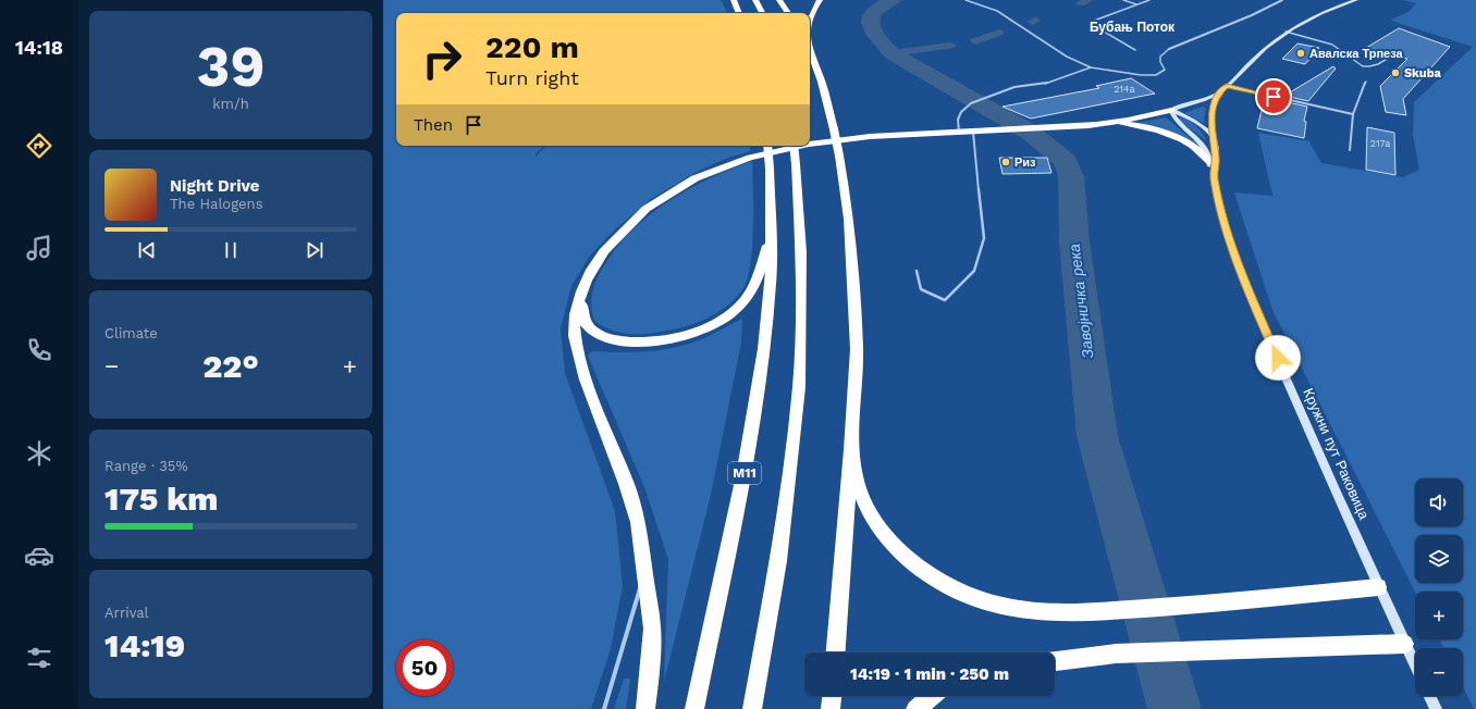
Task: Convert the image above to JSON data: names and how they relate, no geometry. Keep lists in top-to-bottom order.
{
  "streets": {
    "highway": ["M11"],
    "main road": ["Кружни пут Раковица"]
  },
  "districts": ["Бубањ Поток"],
  "water": ["Завојничка река"],
  "places": ["Авалска Трпеза", "Skuba", "Риз"],
  "house_numbers": ["214a", "217a"],
  "page": {
    "tabs": "14:18",
    "tile": [
      ["39", "km/h"],
      "Climate",
      ["Range · 35%", "175 km"],
      ["Arrival", "14:19"]
    ],
    "turn": ["220 m", "Turn right"],
    "then": "Then",
    "song": ["Night Drive", "The Halogens"],
    "heat": ["−", "22°", "+"],
    "map_buttons": ["+", "−"],
    "limit": "50",
    "trip": "14:19 · 1 min · 250 m"
  }
}
